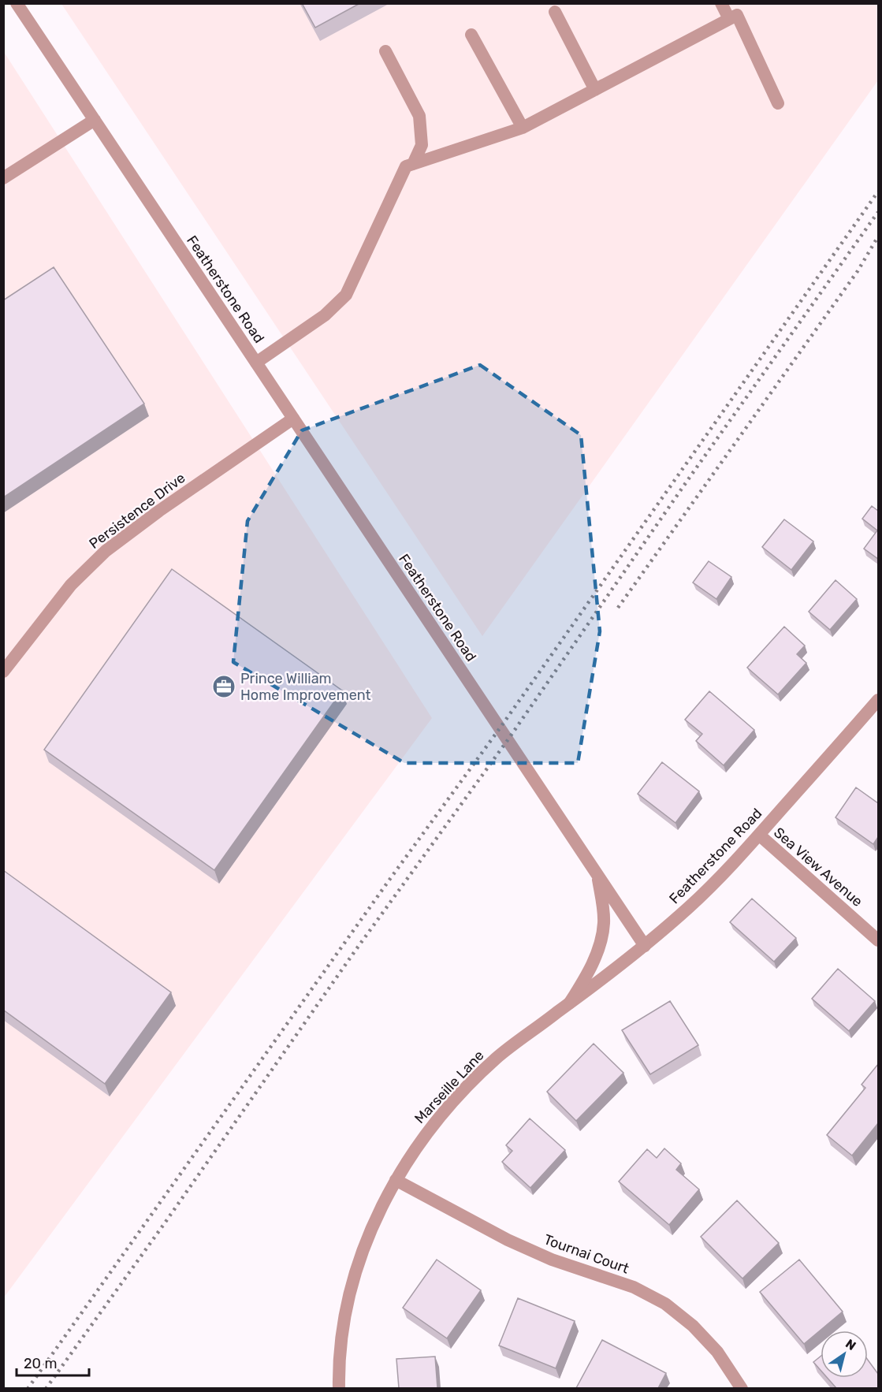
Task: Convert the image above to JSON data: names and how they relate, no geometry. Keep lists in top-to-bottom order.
{
  "streets": {
    "street": [
      "Featherstone Road",
      "Persistence Drive",
      "Sea View Avenue",
      "Marseille Lane",
      "Tournai Court"
    ]
  },
  "crossings": [
    ["Featherstone Road", "Persistence Drive"],
    ["Featherstone Road", "Sea View Avenue"],
    ["Featherstone Road", "Marseille Lane"],
    ["Marseille Lane", "Tournai Court"]
  ],
  "places": {
    "office": ["Prince William Home Improvement"]
  },
  "scale_bar": "20 m",
  "north": "top right"
}
